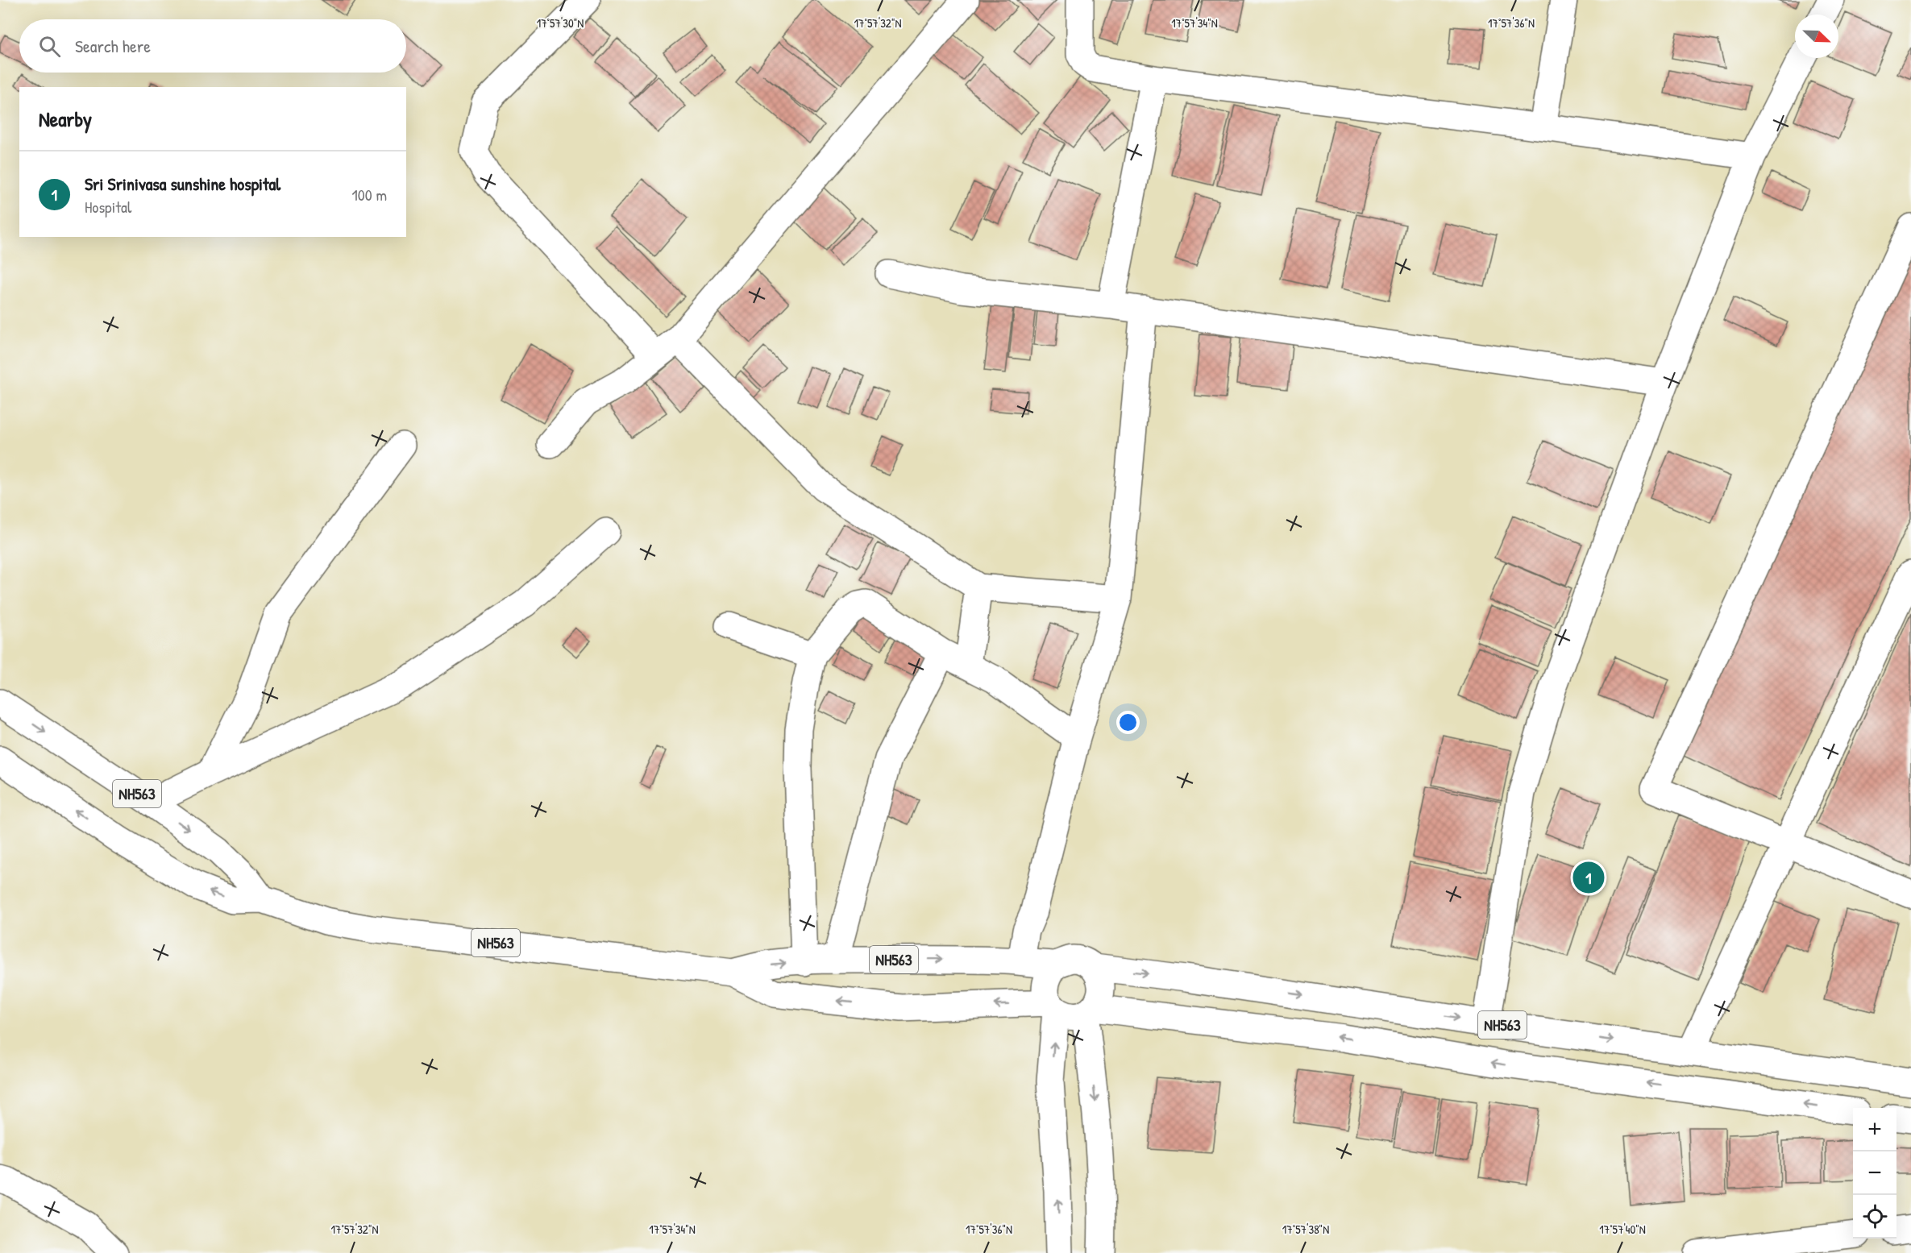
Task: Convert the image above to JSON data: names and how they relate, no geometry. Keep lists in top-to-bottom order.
{
  "streets": {
    "main road": ["NH563"]
  },
  "north": "bottom right",
  "page": {
    "search": "Search here",
    "heading": "Nearby",
    "list": [
      {
        "mark": "1",
        "name": "Sri Srinivasa sunshine hospital",
        "note": "Hospital",
        "value": "100 m"
      }
    ],
    "pins": "1",
    "map_buttons": ["+", "−"]
  },
  "coordinates": [
    "17°57'30\"N",
    "17°57'32\"N",
    "17°57'34\"N",
    "17°57'36\"N",
    "17°57'38\"N",
    "17°57'40\"N"
  ]
}
